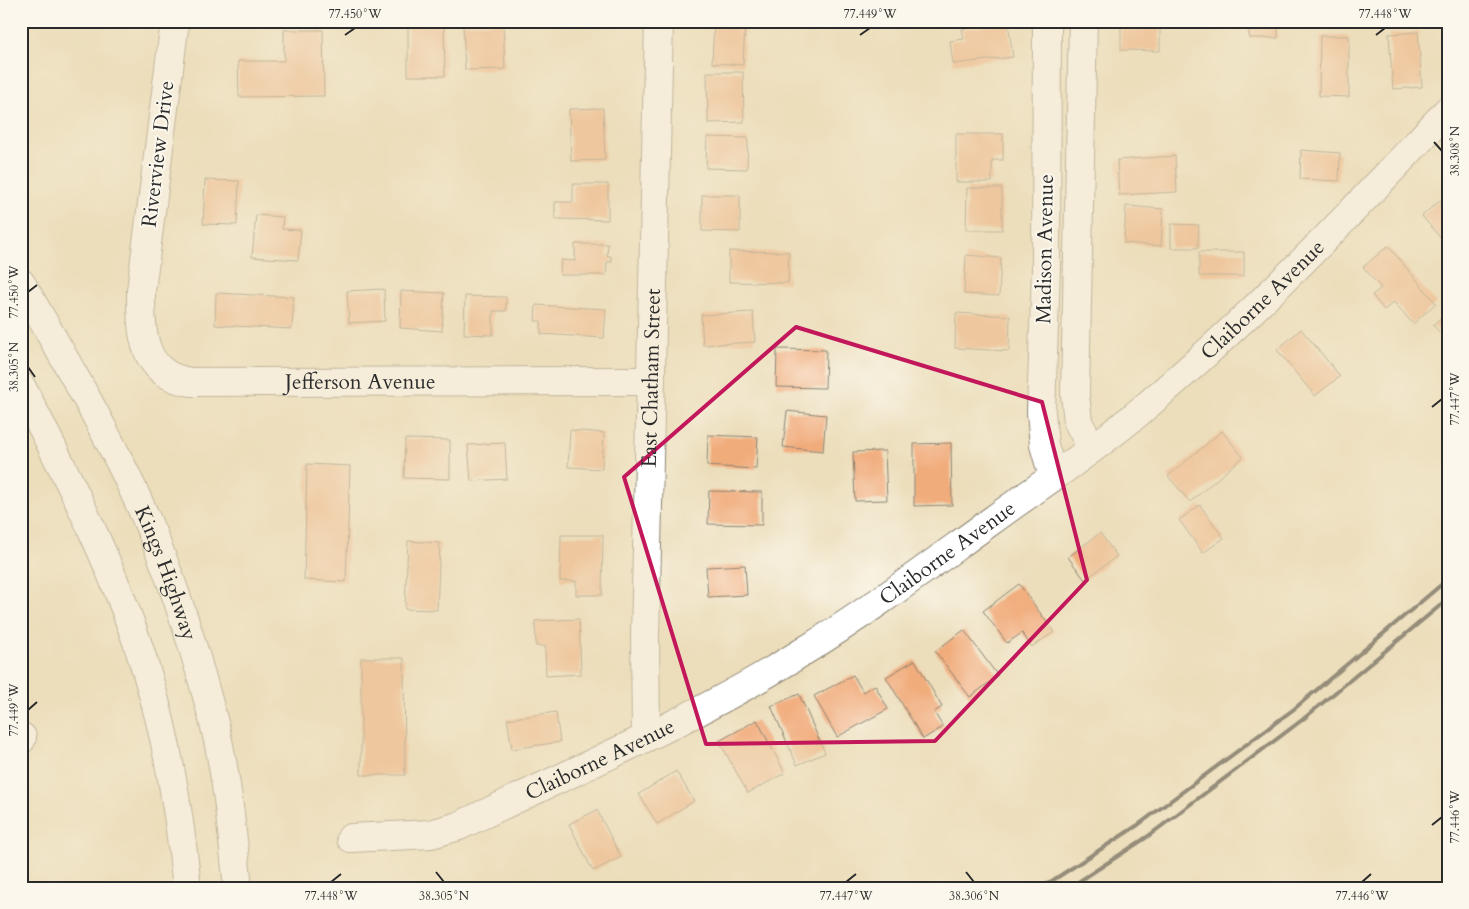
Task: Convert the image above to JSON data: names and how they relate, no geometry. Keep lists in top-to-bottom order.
{
  "streets": {
    "street": [
      "Riverview Drive",
      "Madison Avenue",
      "Claiborne Avenue",
      "East Chatham Street",
      "Jefferson Avenue",
      "Kings Highway"
    ]
  },
  "crossings": [
    ["Riverview Drive", "Jefferson Avenue"],
    ["Madison Avenue", "Claiborne Avenue"],
    ["Claiborne Avenue", "East Chatham Street"],
    ["East Chatham Street", "Jefferson Avenue"]
  ],
  "coordinates": [
    "77.450°W",
    "77.449°W",
    "77.448°W",
    "38.308°N",
    "38.305°N",
    "77.447°W",
    "77.446°W",
    "38.306°N"
  ]
}
